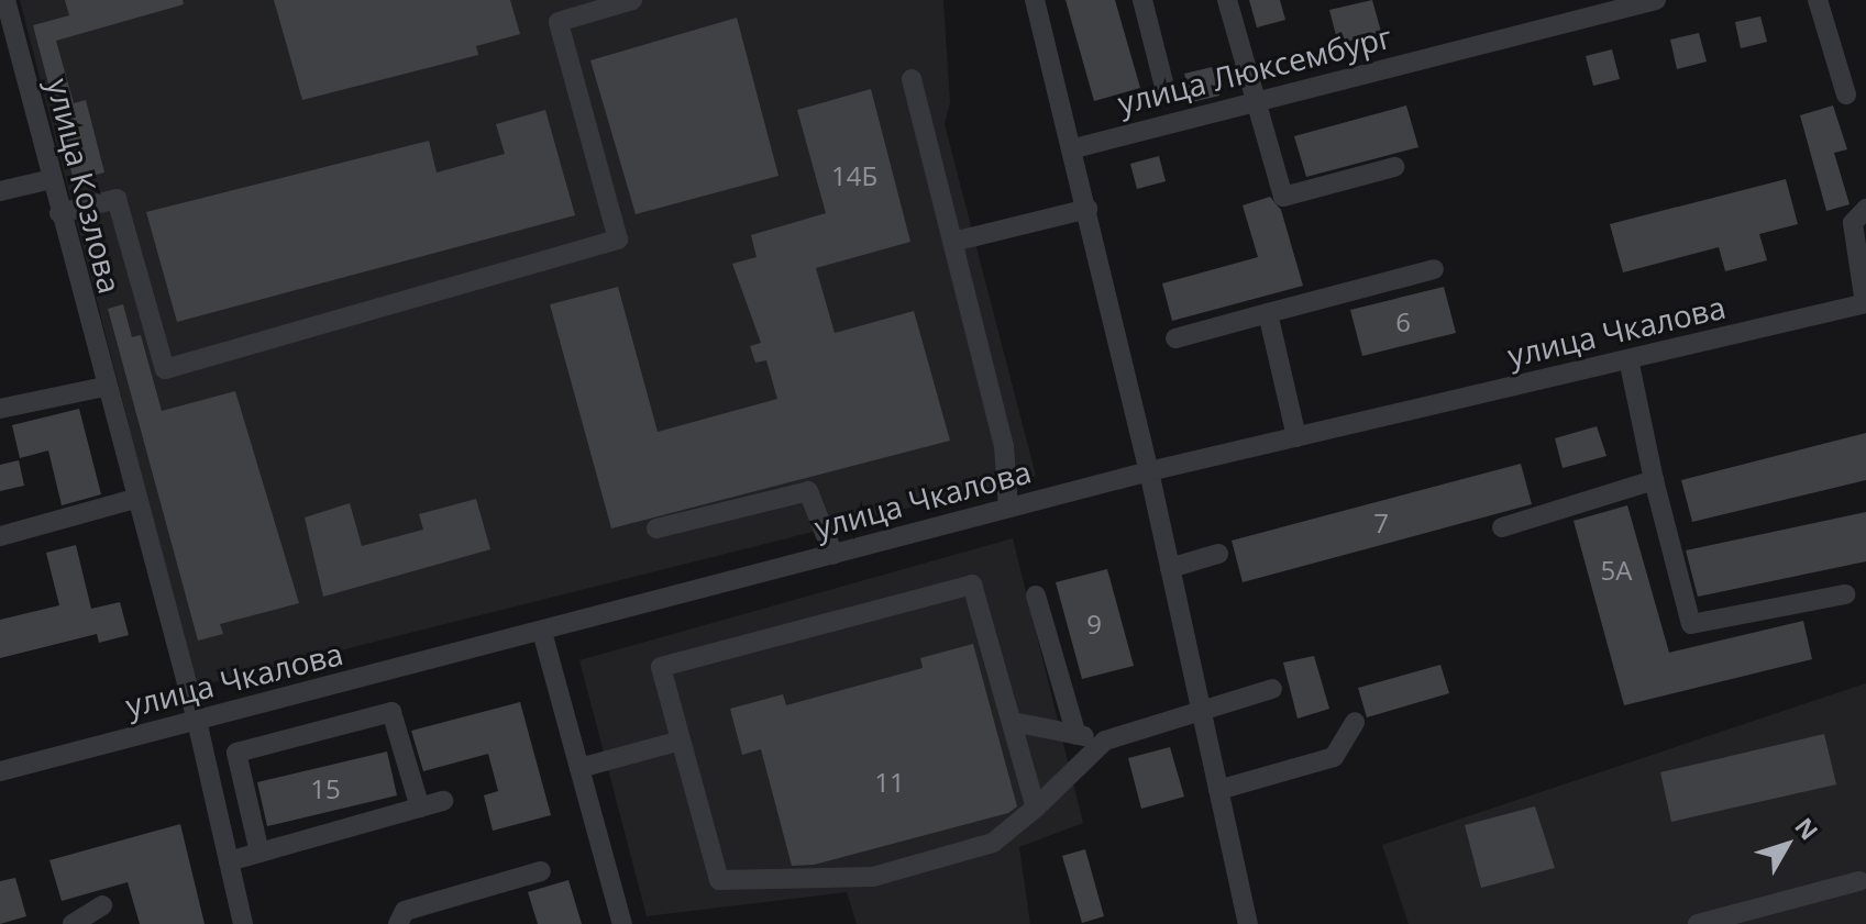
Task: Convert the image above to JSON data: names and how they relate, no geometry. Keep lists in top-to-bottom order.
{
  "streets": {
    "street": ["улица Люксембург", "улица Козлова", "улица Чкалова"]
  },
  "crossings": [
    ["улица Козлова", "улица Чкалова"]
  ],
  "house_numbers": [
    "14Б",
    "6",
    "7",
    "5А",
    "9",
    "11",
    "15"
  ],
  "north": "top right"
}
